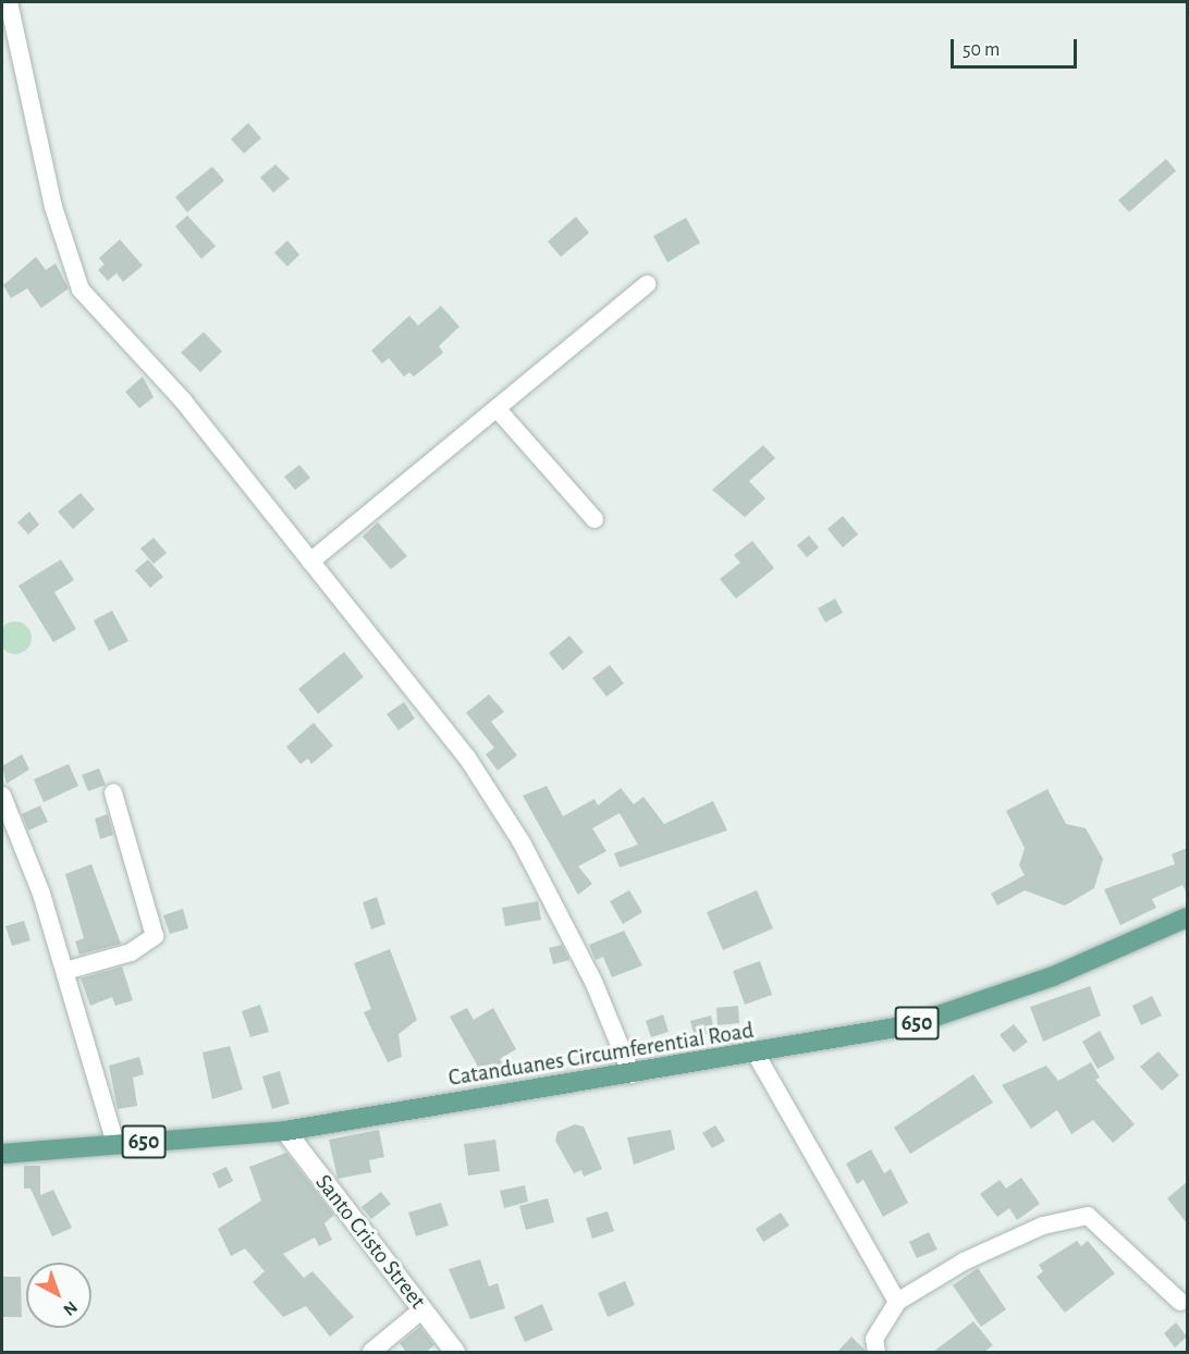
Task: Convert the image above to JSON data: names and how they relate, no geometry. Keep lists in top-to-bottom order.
{
  "streets": {
    "main road": ["650", "Catanduanes Circumferential Road"],
    "street": ["Santo Cristo Street"]
  },
  "crossings": [
    ["Catanduanes Circumferential Road", "Santo Cristo Street"]
  ],
  "scale_bar": "50 m",
  "north": "bottom right"
}
